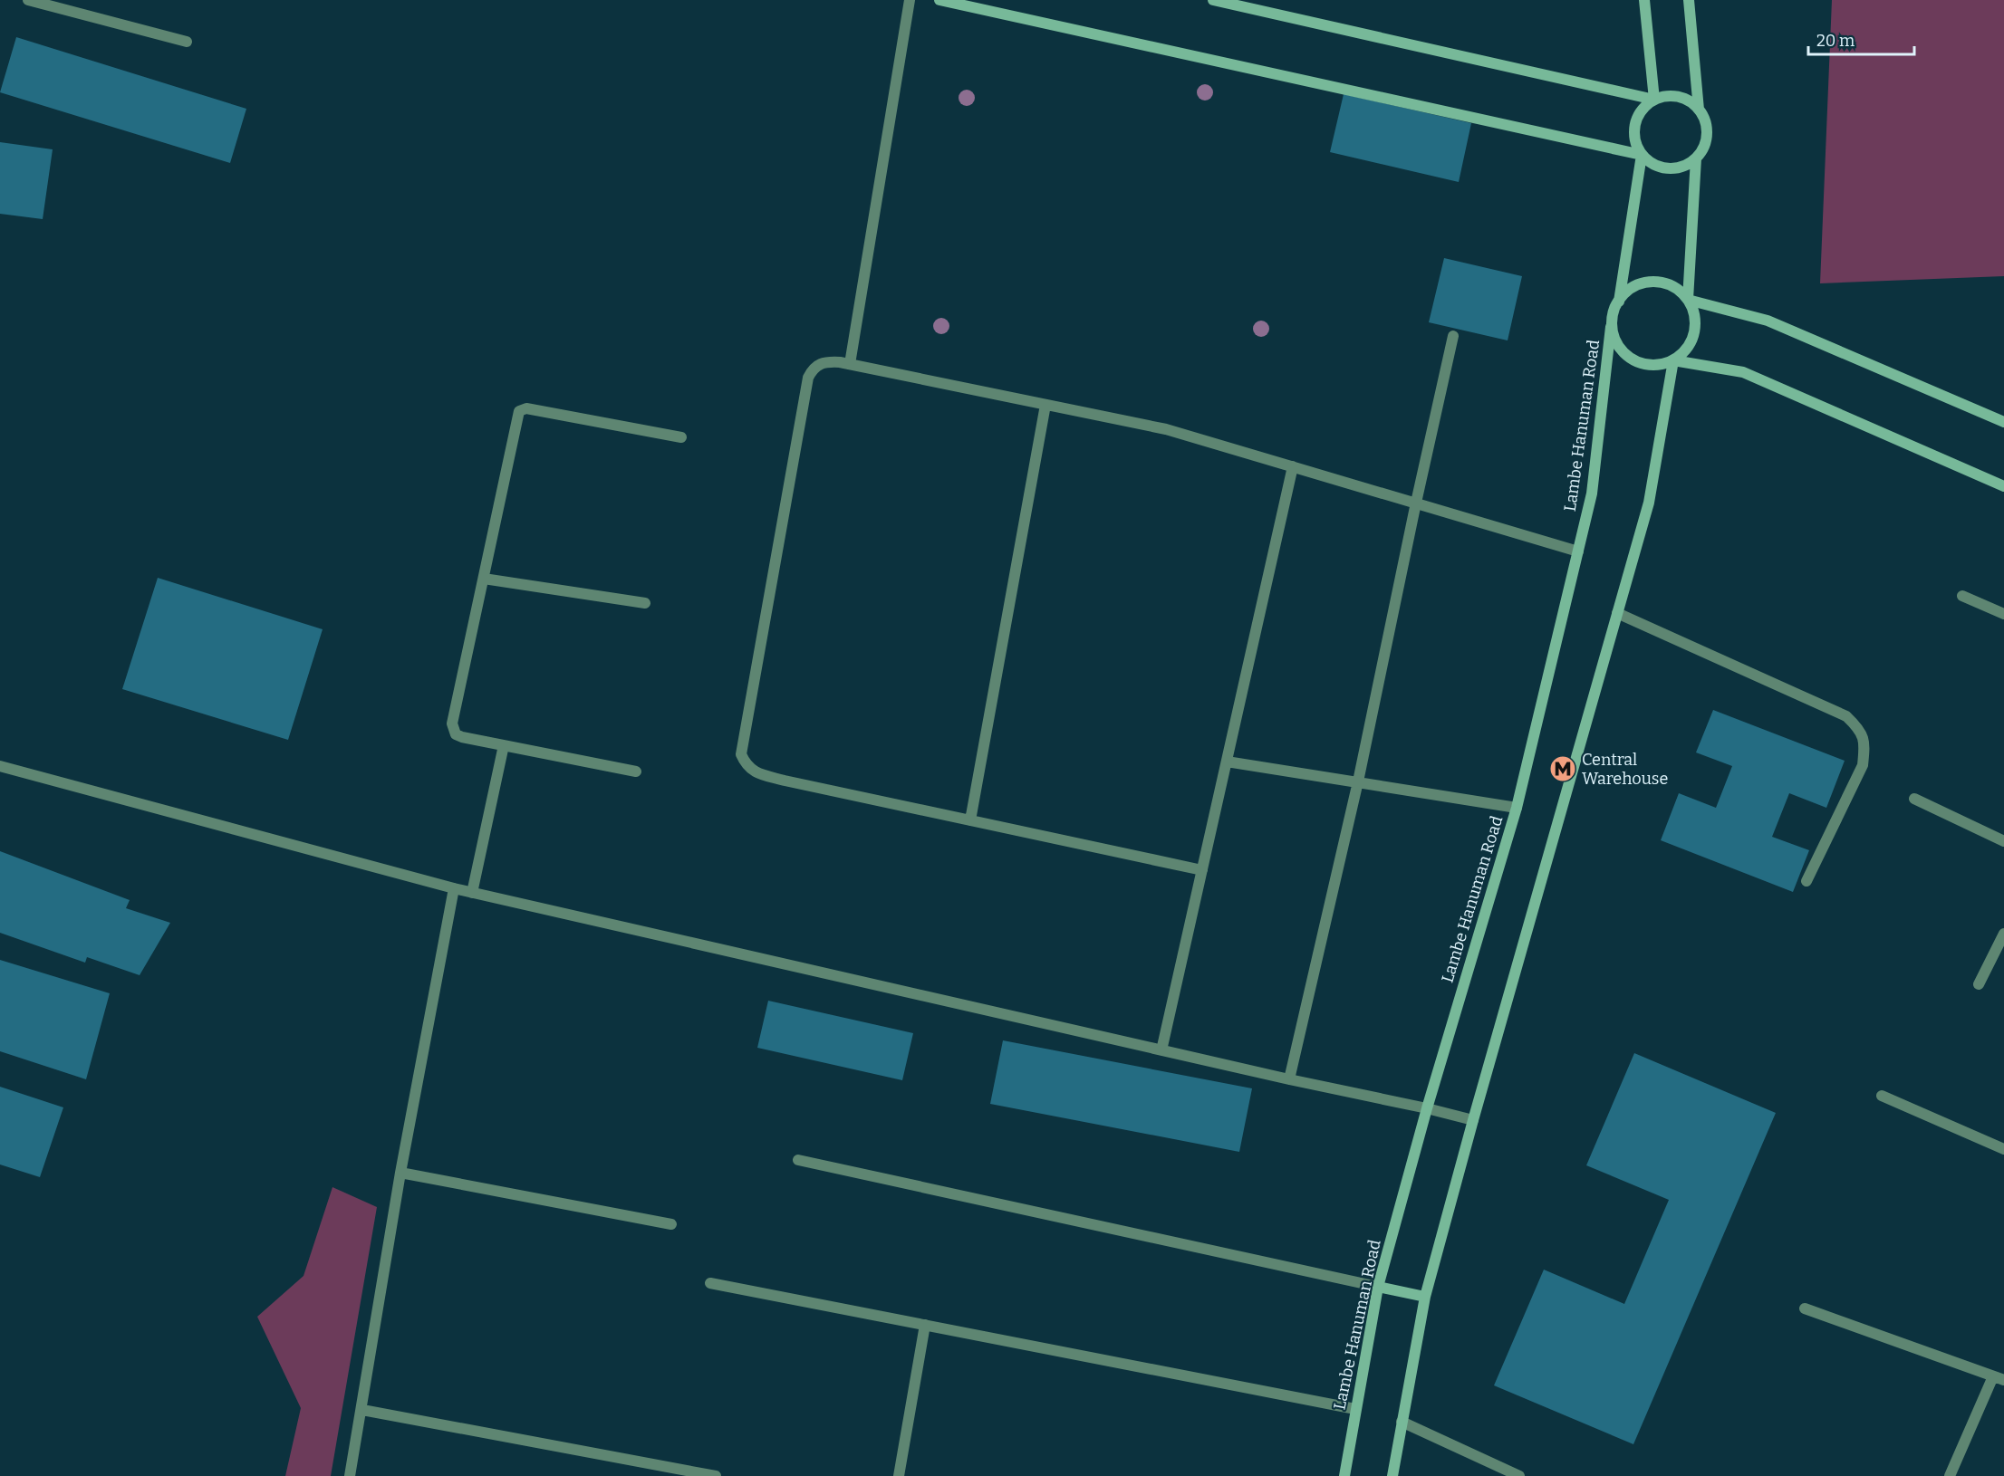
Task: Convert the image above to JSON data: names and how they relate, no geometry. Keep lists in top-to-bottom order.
{
  "streets": {
    "main road": ["Lambe Hanuman Road"]
  },
  "places": {
    "metro station": ["Central Warehouse"]
  },
  "scale_bar": "20 m"
}
